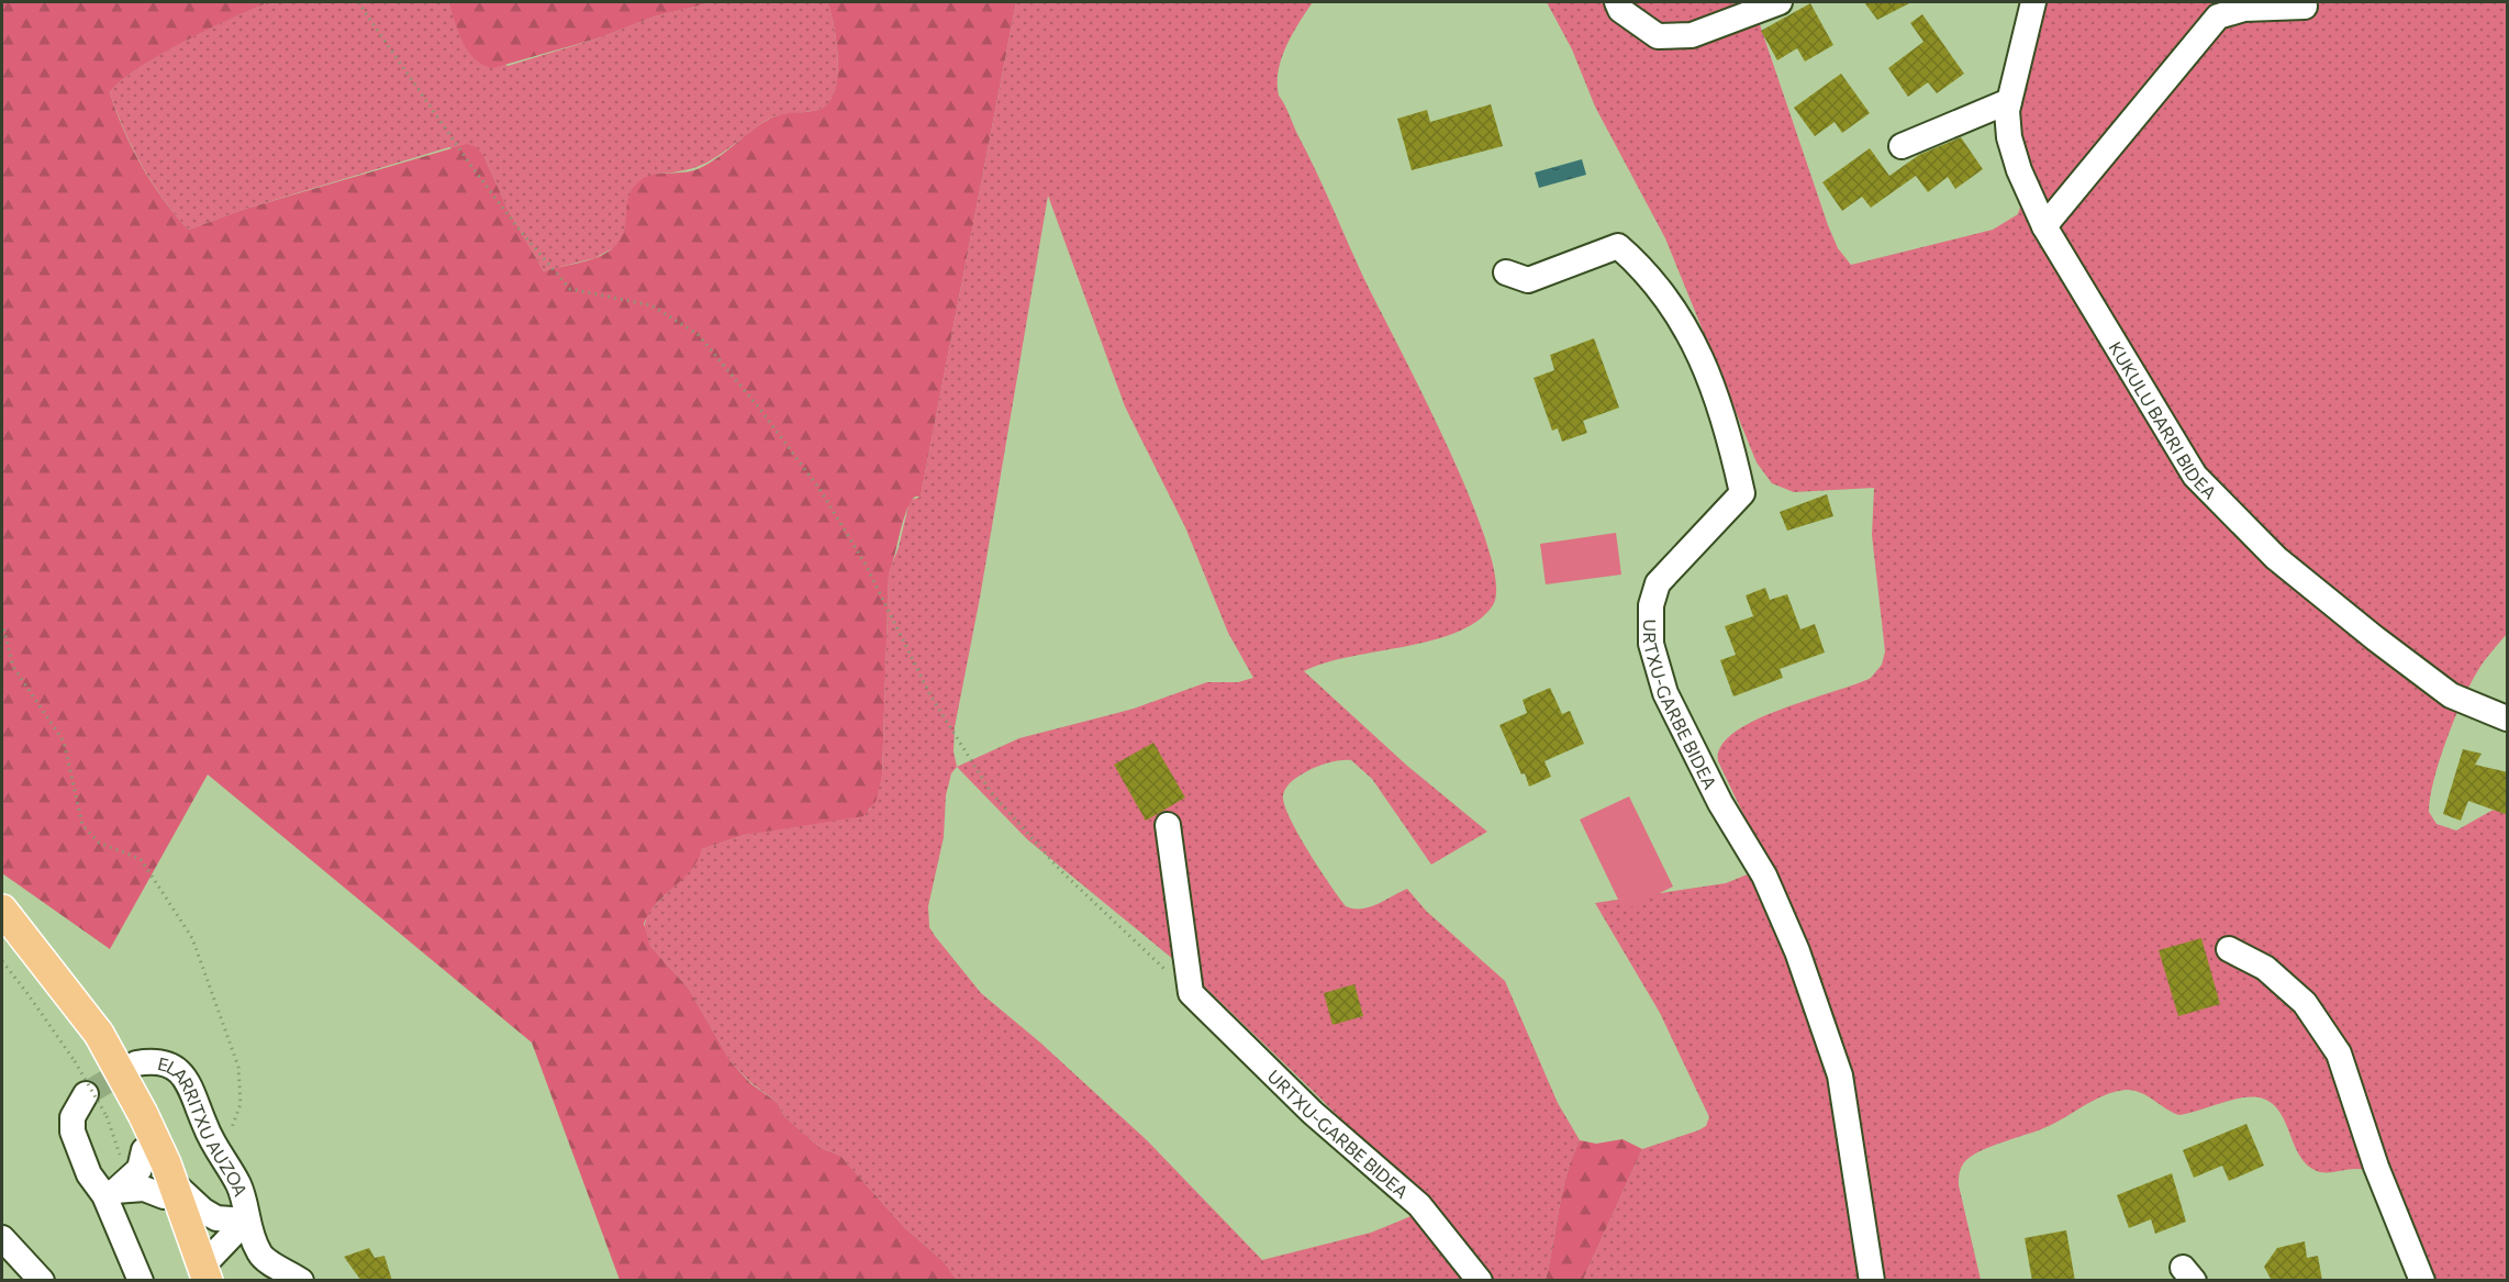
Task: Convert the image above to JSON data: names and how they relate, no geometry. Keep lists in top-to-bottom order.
{
  "streets": {
    "street": ["KUKULU BARRI BIDEA", "URTXU-GARBE BIDEA", "ELARRITXU AUZOA"]
  }
}
